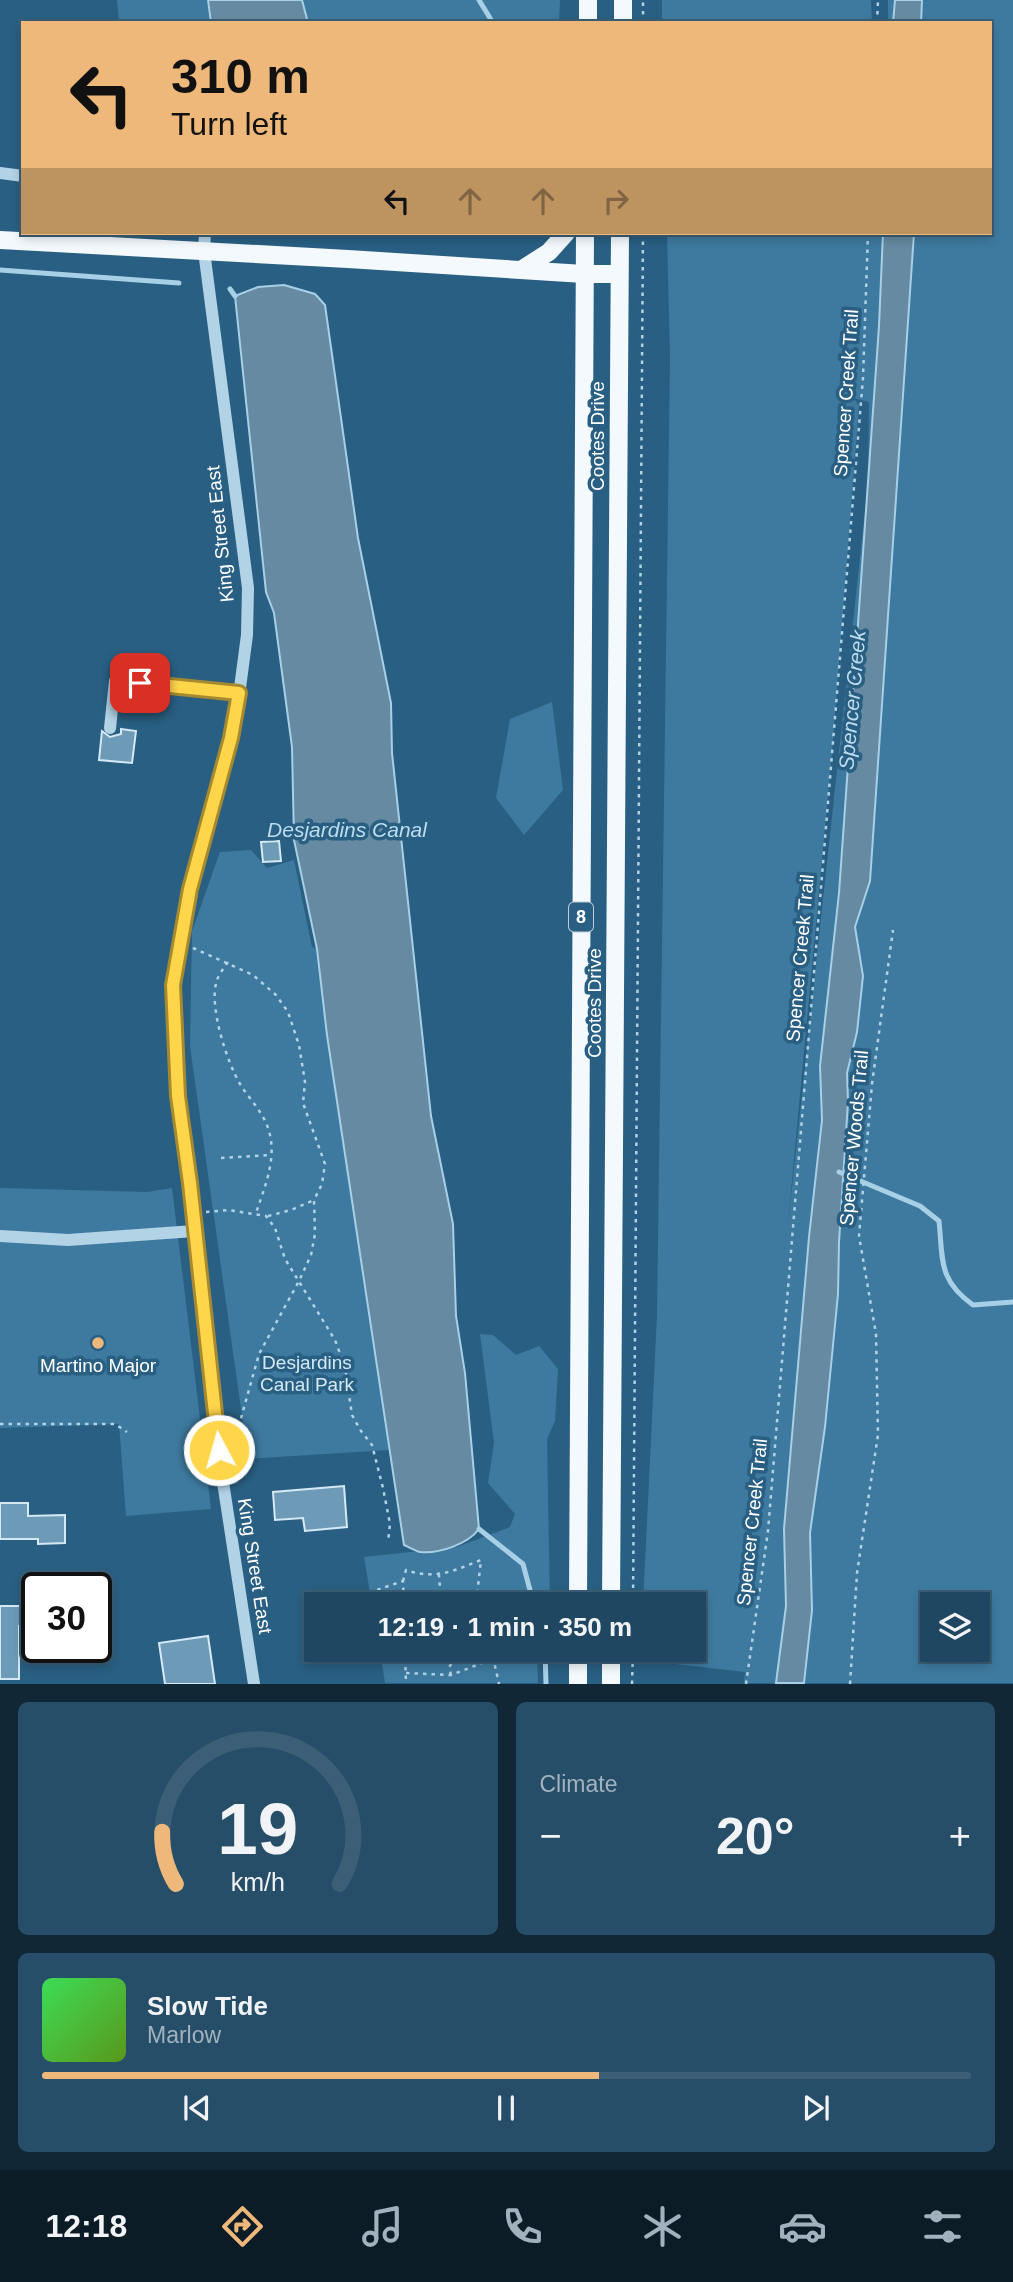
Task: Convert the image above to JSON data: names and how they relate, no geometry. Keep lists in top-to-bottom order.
{
  "streets": {
    "main road": ["Cootes Drive", "8"],
    "street": ["King Street East"],
    "path": ["Spencer Creek Trail", "Spencer Woods Trail"]
  },
  "water": ["Spencer Creek", "Desjardins Canal"],
  "parks": ["Desjardins Canal Park"],
  "places": ["Martino Major"],
  "page": {
    "turn": ["310 m", "Turn left"],
    "limit": "30",
    "trip": "12:19 · 1 min · 350 m",
    "tile": "Climate",
    "heat": ["−", "20°", "+"],
    "song": ["Slow Tide", "Marlow"],
    "tabs": "12:18",
    "gauge": ["19", "km/h"]
  }
}
